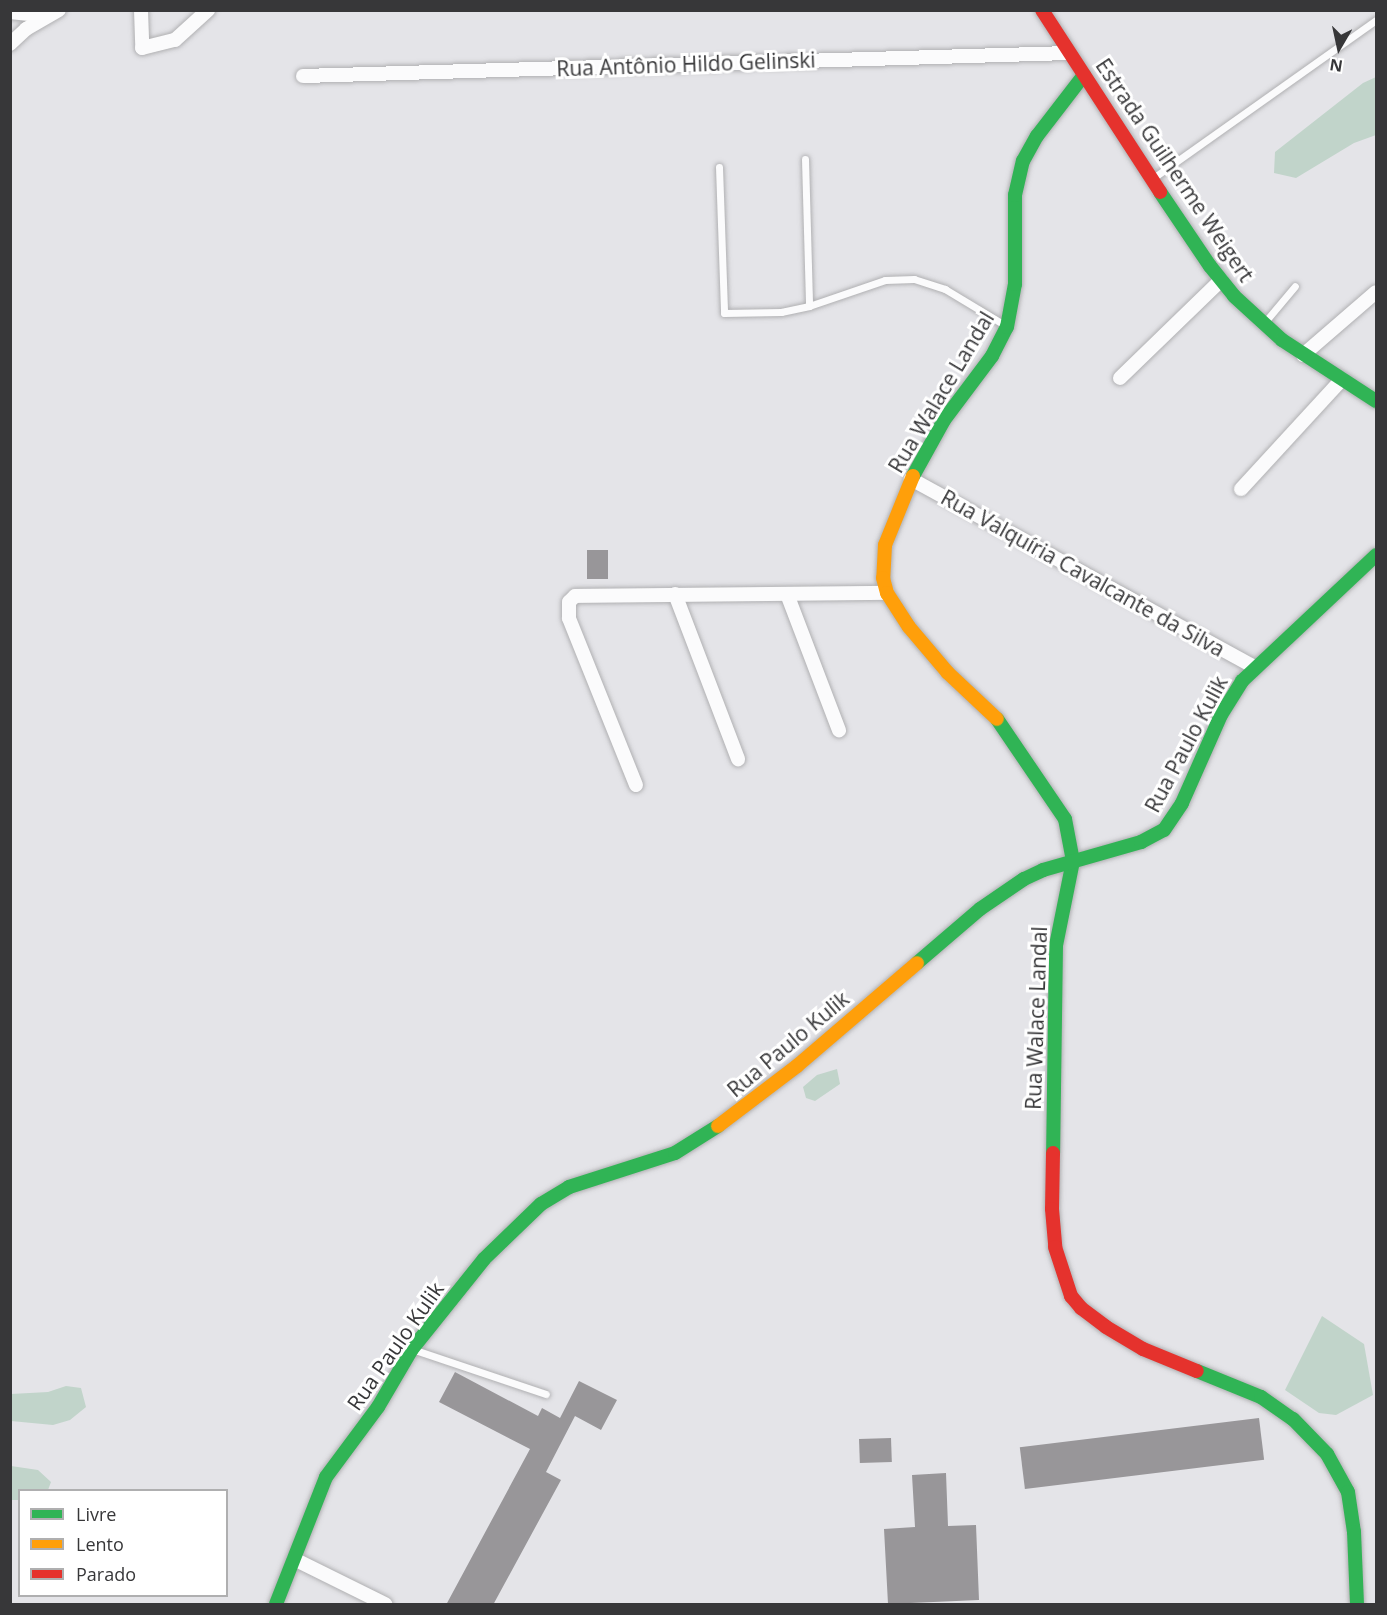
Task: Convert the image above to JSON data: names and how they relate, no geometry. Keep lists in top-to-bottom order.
{
  "streets": {
    "street": [
      "Rua Antônio Hildo Gelinski",
      "Estrada Guilherme Weigert",
      "Rua Walace Landal",
      "Rua Valquíria Cavalcante da Silva",
      "Rua Paulo Kulik"
    ]
  },
  "crossings": [
    ["Rua Antônio Hildo Gelinski", "Estrada Guilherme Weigert"],
    ["Estrada Guilherme Weigert", "Rua Walace Landal"],
    ["Rua Walace Landal", "Rua Valquíria Cavalcante da Silva"],
    ["Rua Walace Landal", "Rua Paulo Kulik"],
    ["Rua Valquíria Cavalcante da Silva", "Rua Paulo Kulik"]
  ],
  "legend": ["Livre", "Lento", "Parado"],
  "north": "bottom"
}
